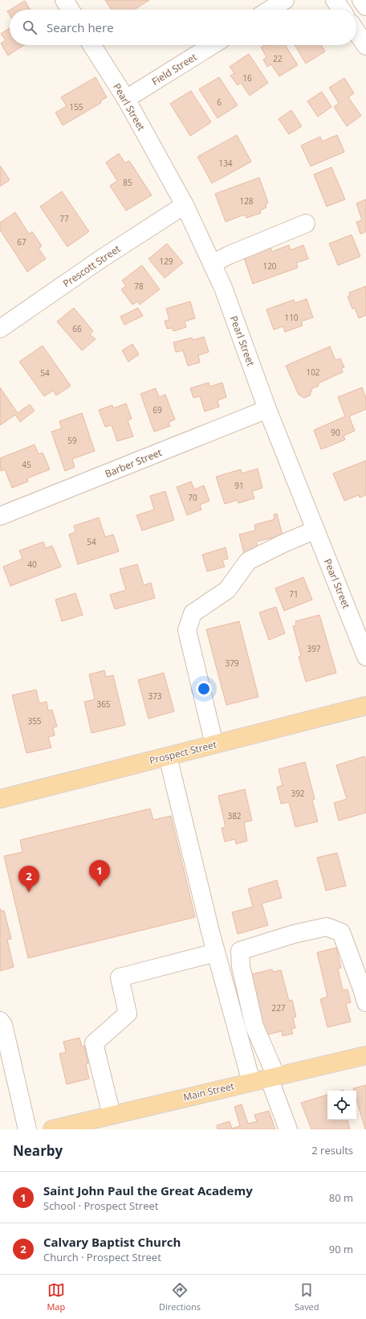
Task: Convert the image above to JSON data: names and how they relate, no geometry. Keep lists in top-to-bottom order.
{
  "streets": {
    "main road": ["Prospect Street", "Main Street"],
    "street": [
      "Field Street",
      "Pearl Street",
      "Prescott Street",
      "Barber Street"
    ]
  },
  "crossings": [
    ["Field Street", "Pearl Street"],
    ["Pearl Street", "Prescott Street"],
    ["Pearl Street", "Barber Street"]
  ],
  "house_numbers": [
    "22",
    "16",
    "6",
    "155",
    "134",
    "85",
    "128",
    "77",
    "67",
    "129",
    "120",
    "78",
    "110",
    "66",
    "102",
    "54",
    "69",
    "90",
    "59",
    "45",
    "91",
    "70",
    "54",
    "40",
    "71",
    "397",
    "379",
    "373",
    "365",
    "355",
    "392",
    "382",
    "227"
  ],
  "page": {
    "search": "Search here",
    "pins": ["1", "2"],
    "heading": ["Nearby", "2 results"],
    "list": [
      {
        "mark": "1",
        "name": "Saint John Paul the Great Academy",
        "note": "School · Prospect Street",
        "value": "80 m"
      },
      {
        "mark": "2",
        "name": "Calvary Baptist Church",
        "note": "Church · Prospect Street",
        "value": "90 m"
      }
    ],
    "nav": ["Map", "Directions", "Saved"]
  }
}
